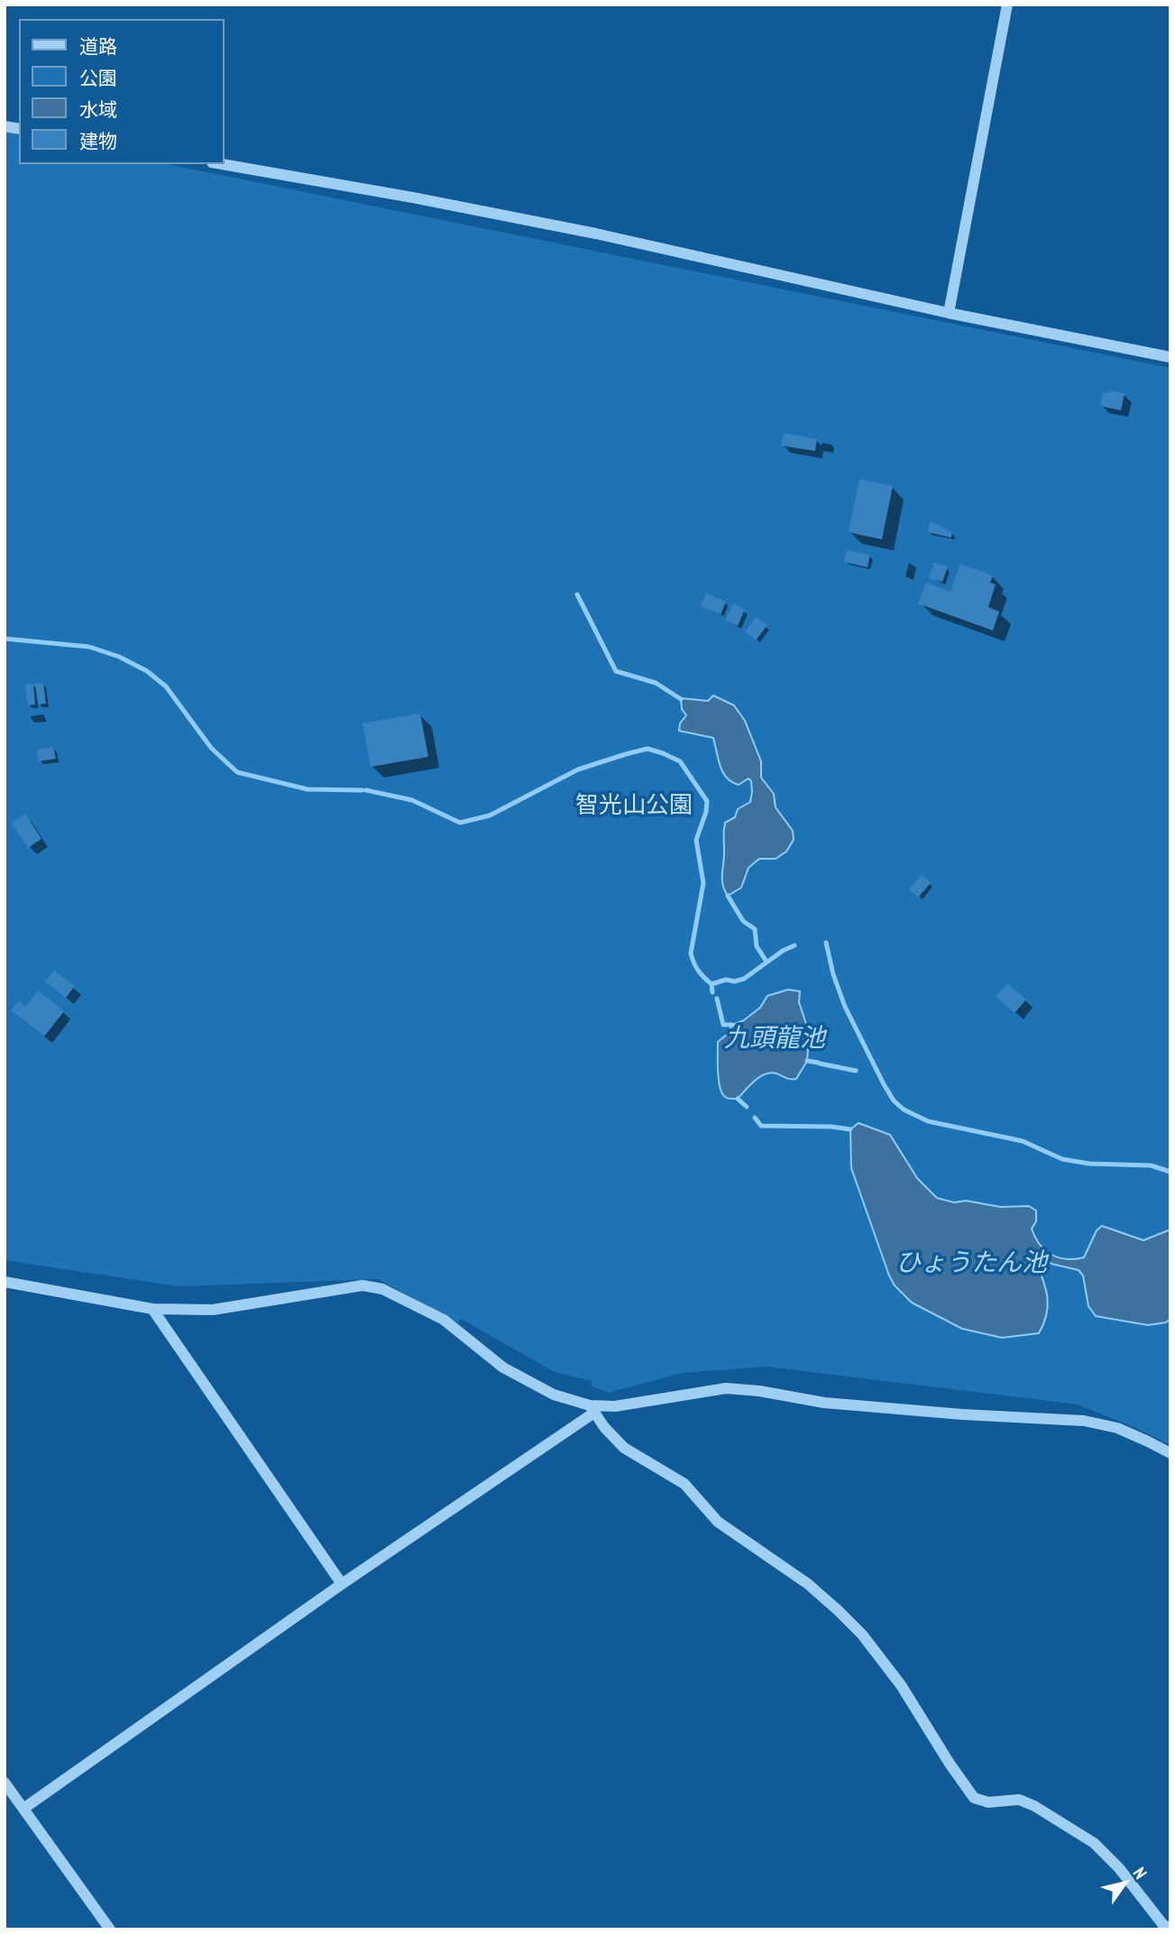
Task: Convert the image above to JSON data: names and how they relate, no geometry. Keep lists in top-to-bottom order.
{
  "water": ["九頭龍池", "ひょうたん池"],
  "parks": ["智光山公園"],
  "legend": [
    "道路",
    "公園",
    "水域",
    "建物"
  ],
  "north": "top right"
}
